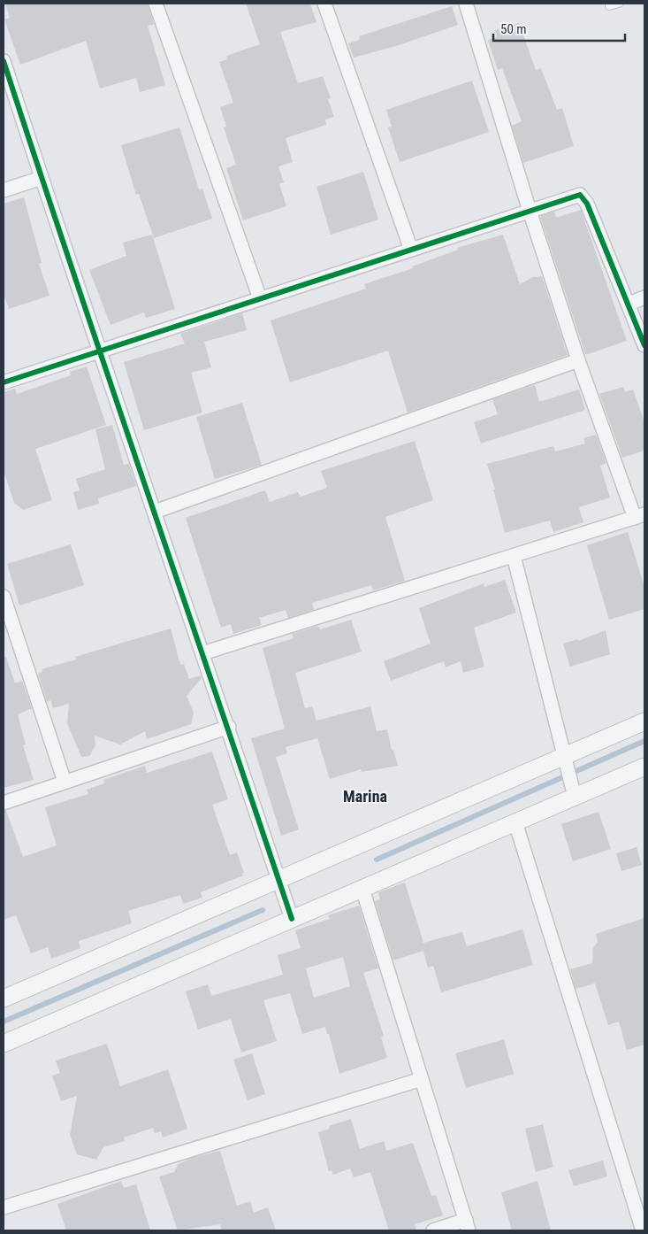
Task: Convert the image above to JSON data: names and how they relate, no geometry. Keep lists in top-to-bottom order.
{
  "districts": ["Marina"],
  "scale_bar": "50 m"
}
